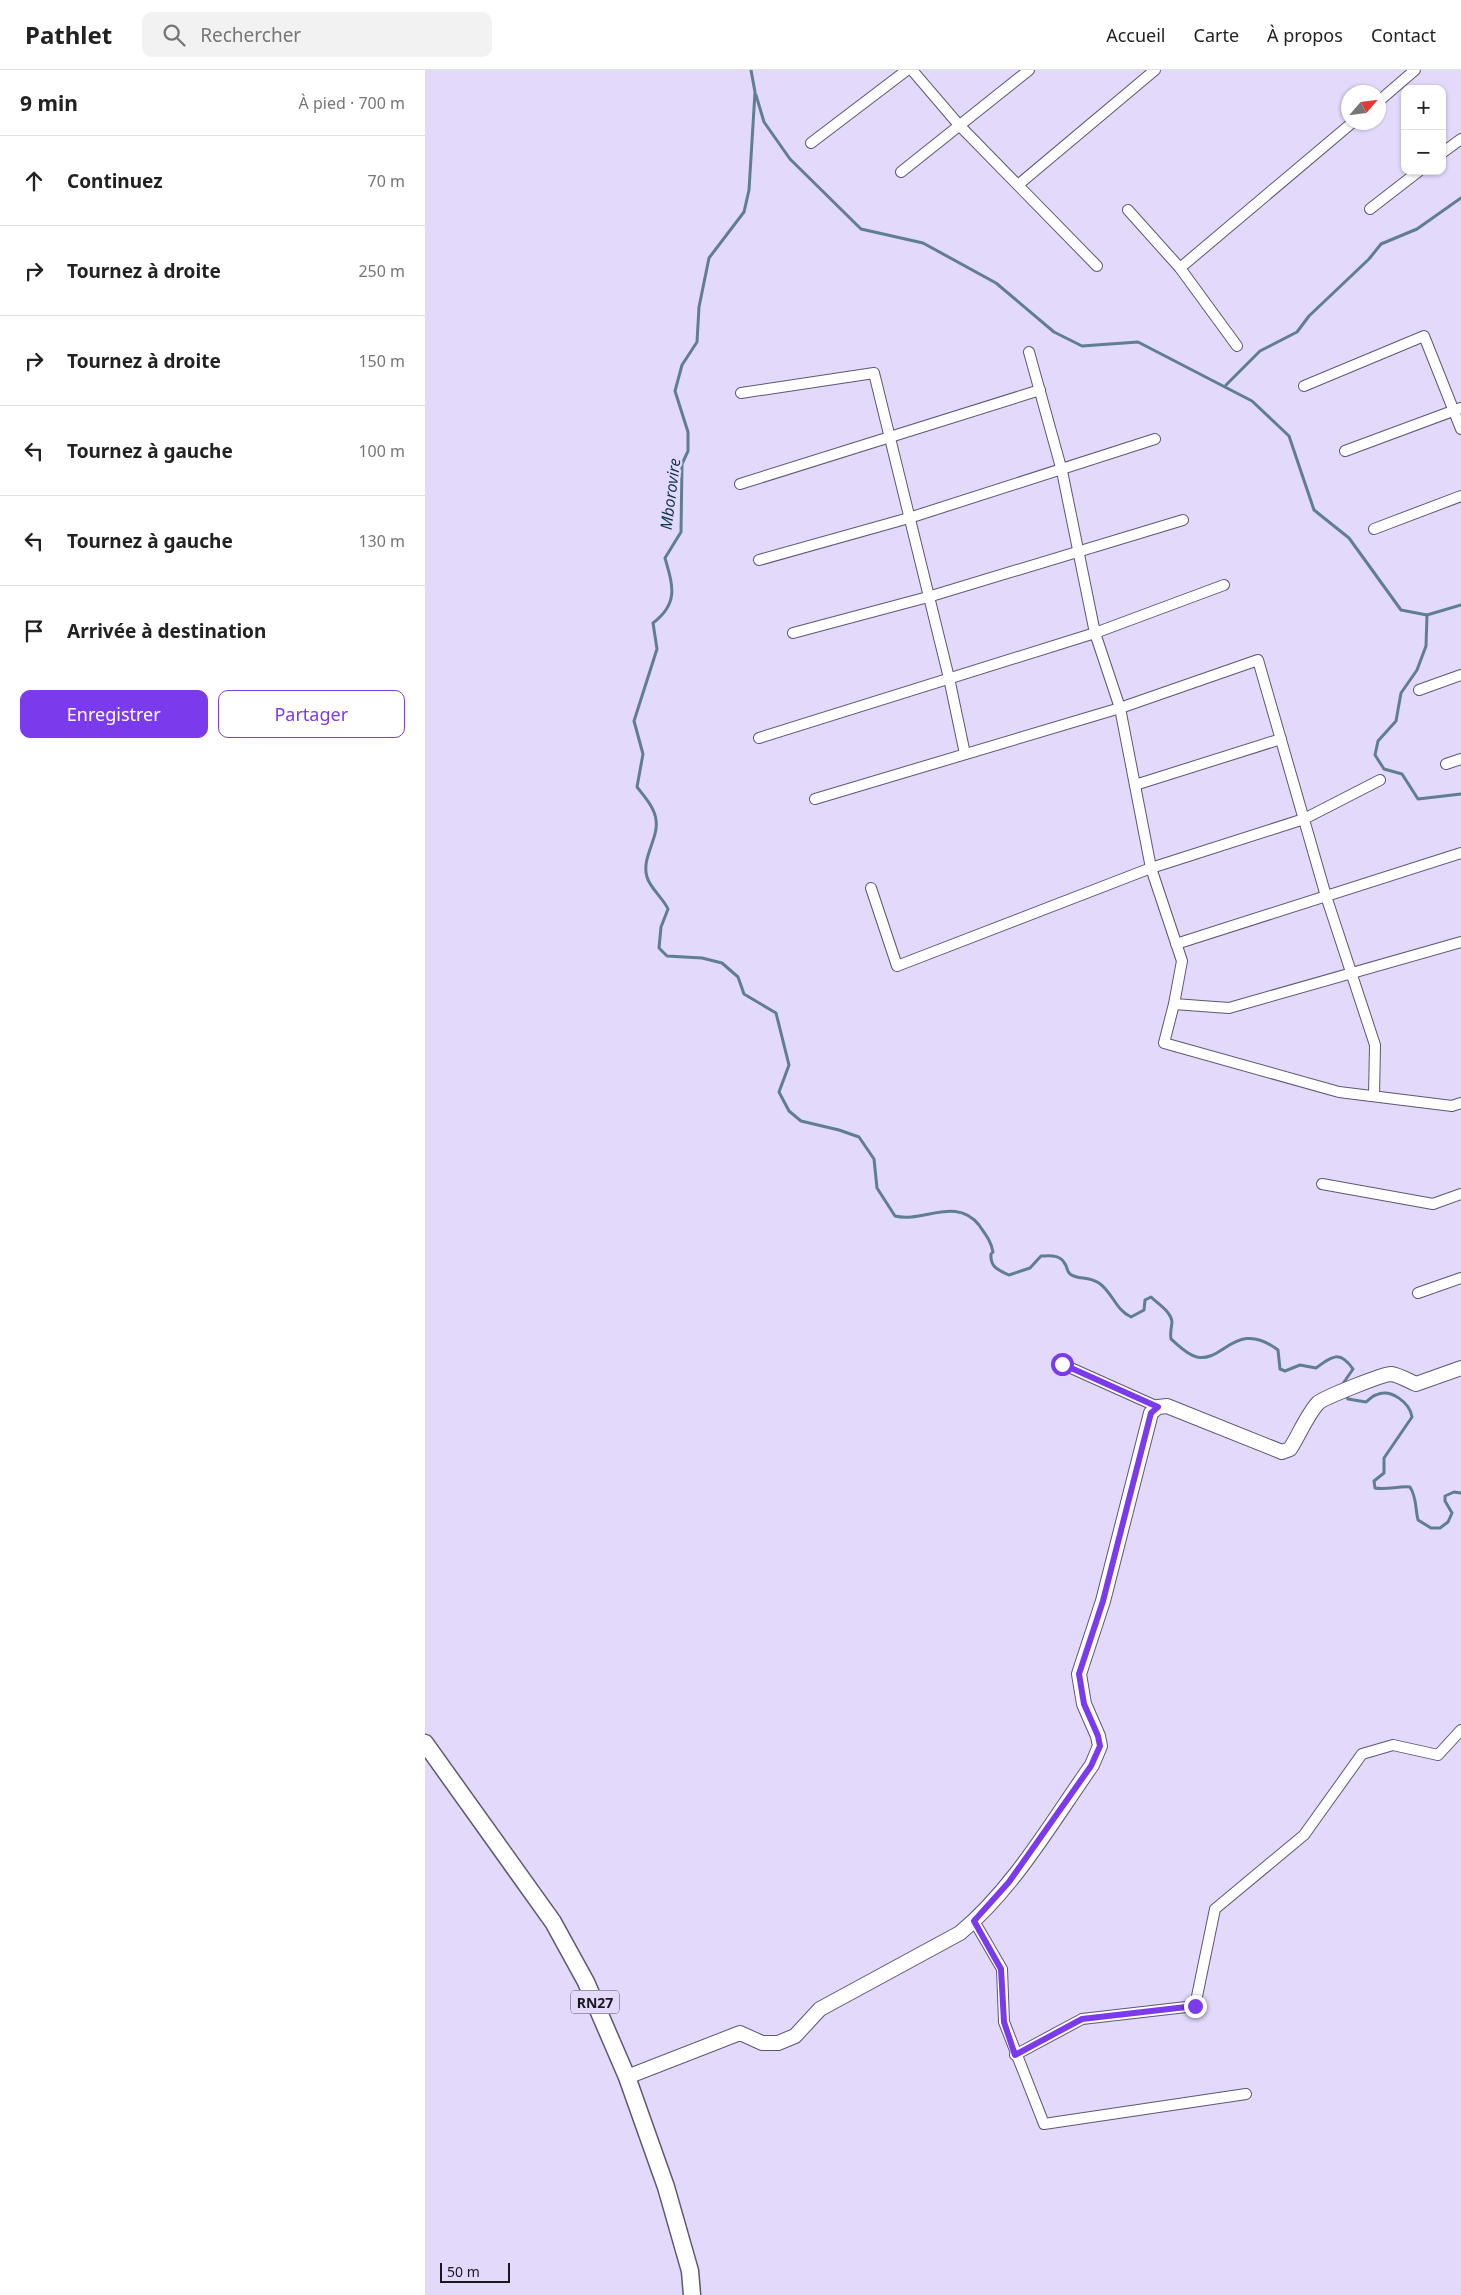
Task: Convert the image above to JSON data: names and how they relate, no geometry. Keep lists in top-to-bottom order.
{
  "streets": {
    "main road": ["RN27"]
  },
  "water": ["Mborovire"],
  "scale_bar": "50 m",
  "north": "top right",
  "page": {
    "header": "Pathlet",
    "search": "Rechercher",
    "nav": [
      "Accueil",
      "Carte",
      "À propos",
      "Contact"
    ],
    "heading": ["9 min", "À pied · 700 m"],
    "map_buttons": ["+", "−"],
    "list": [
      ["Continuez", "70 m"],
      ["Tournez à droite", "250 m"],
      ["Tournez à droite", "150 m"],
      ["Tournez à gauche", "100 m"],
      ["Tournez à gauche", "130 m"],
      "Arrivée à destination"
    ],
    "buttons": ["Enregistrer", "Partager"],
    "scale": "50 m"
  }
}
